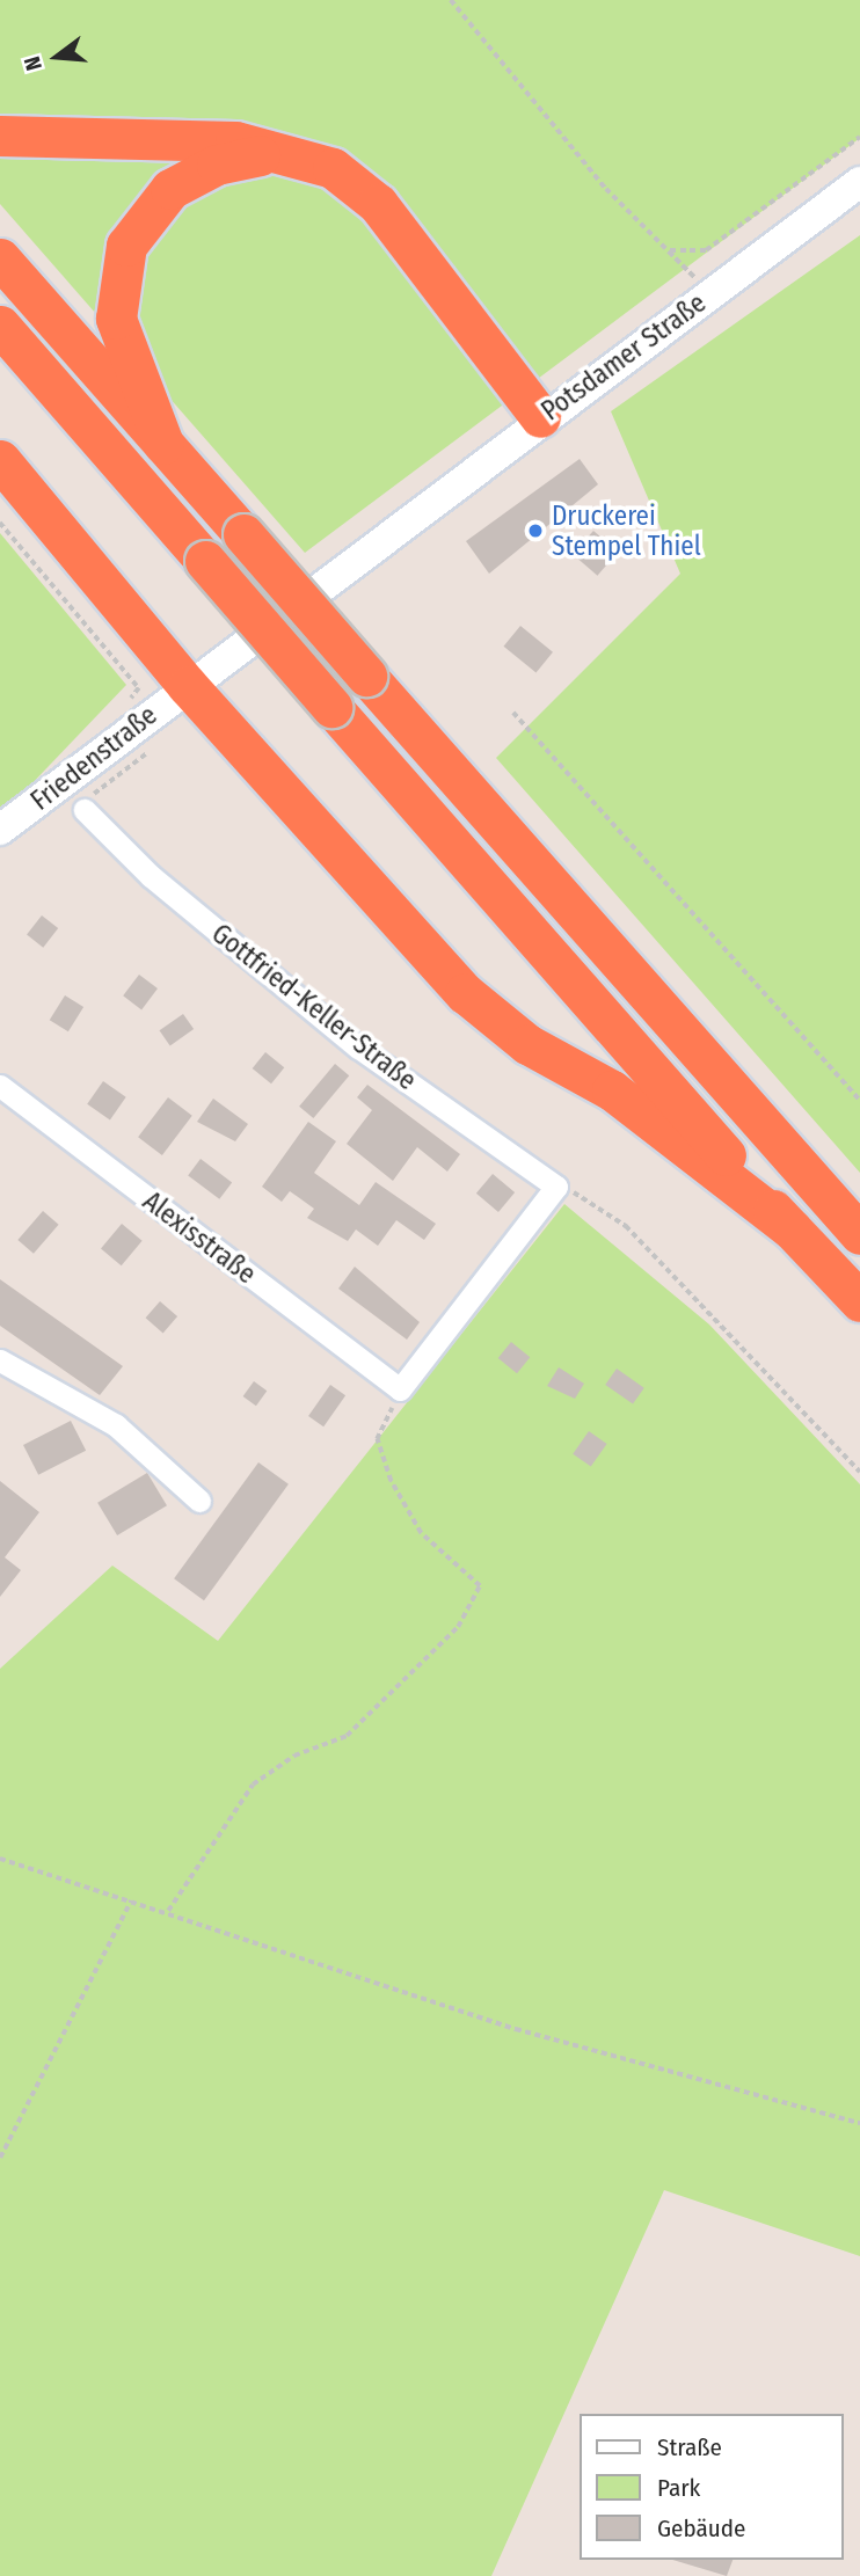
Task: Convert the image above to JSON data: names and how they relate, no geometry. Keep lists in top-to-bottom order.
{
  "streets": {
    "main road": ["Potsdamer Straße", "Friedenstraße"],
    "street": ["Gottfried-Keller-Straße", "Alexisstraße"]
  },
  "crossings": [
    ["Potsdamer Straße", "Friedenstraße"]
  ],
  "places": ["Druckerei Stempel Thiel"],
  "legend": ["Straße", "Park", "Gebäude"],
  "north": "left"
}
